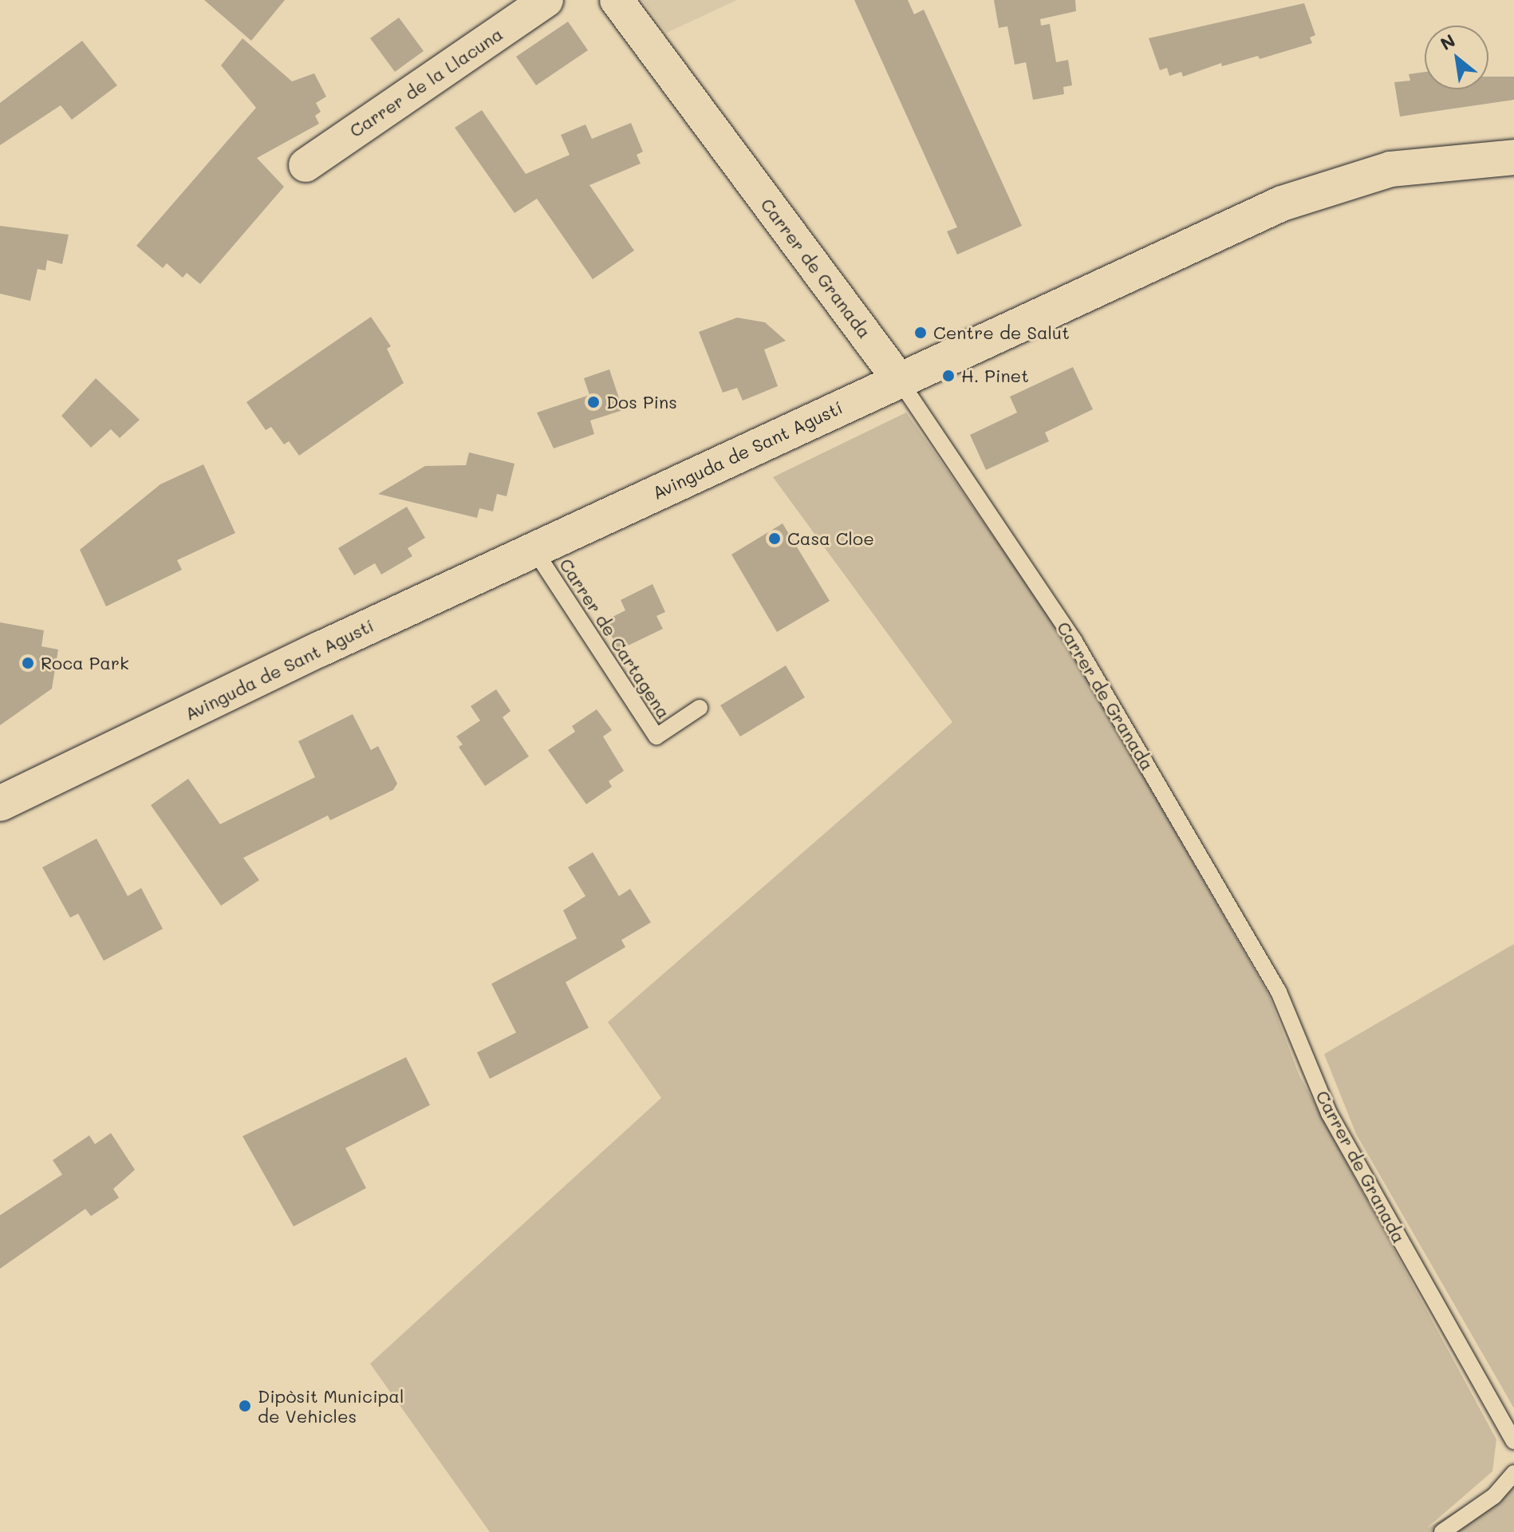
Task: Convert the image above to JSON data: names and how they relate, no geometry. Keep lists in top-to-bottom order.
{
  "streets": {
    "street": ["Carrer de la Llacuna", "Carrer de Granada", "Avinguda de Sant Agustí"],
    "lane": ["Carrer de Cartagena"]
  },
  "crossings": [
    ["Carrer de Granada", "Avinguda de Sant Agustí"],
    ["Avinguda de Sant Agustí", "Carrer de Cartagena"]
  ],
  "places": [
    "Centre de Salut",
    "H. Pinet",
    "Dos Pins",
    "Casa Cloe",
    "Roca Park",
    "Dipòsit Municipal de Vehicles"
  ],
  "north": "top left"
}
